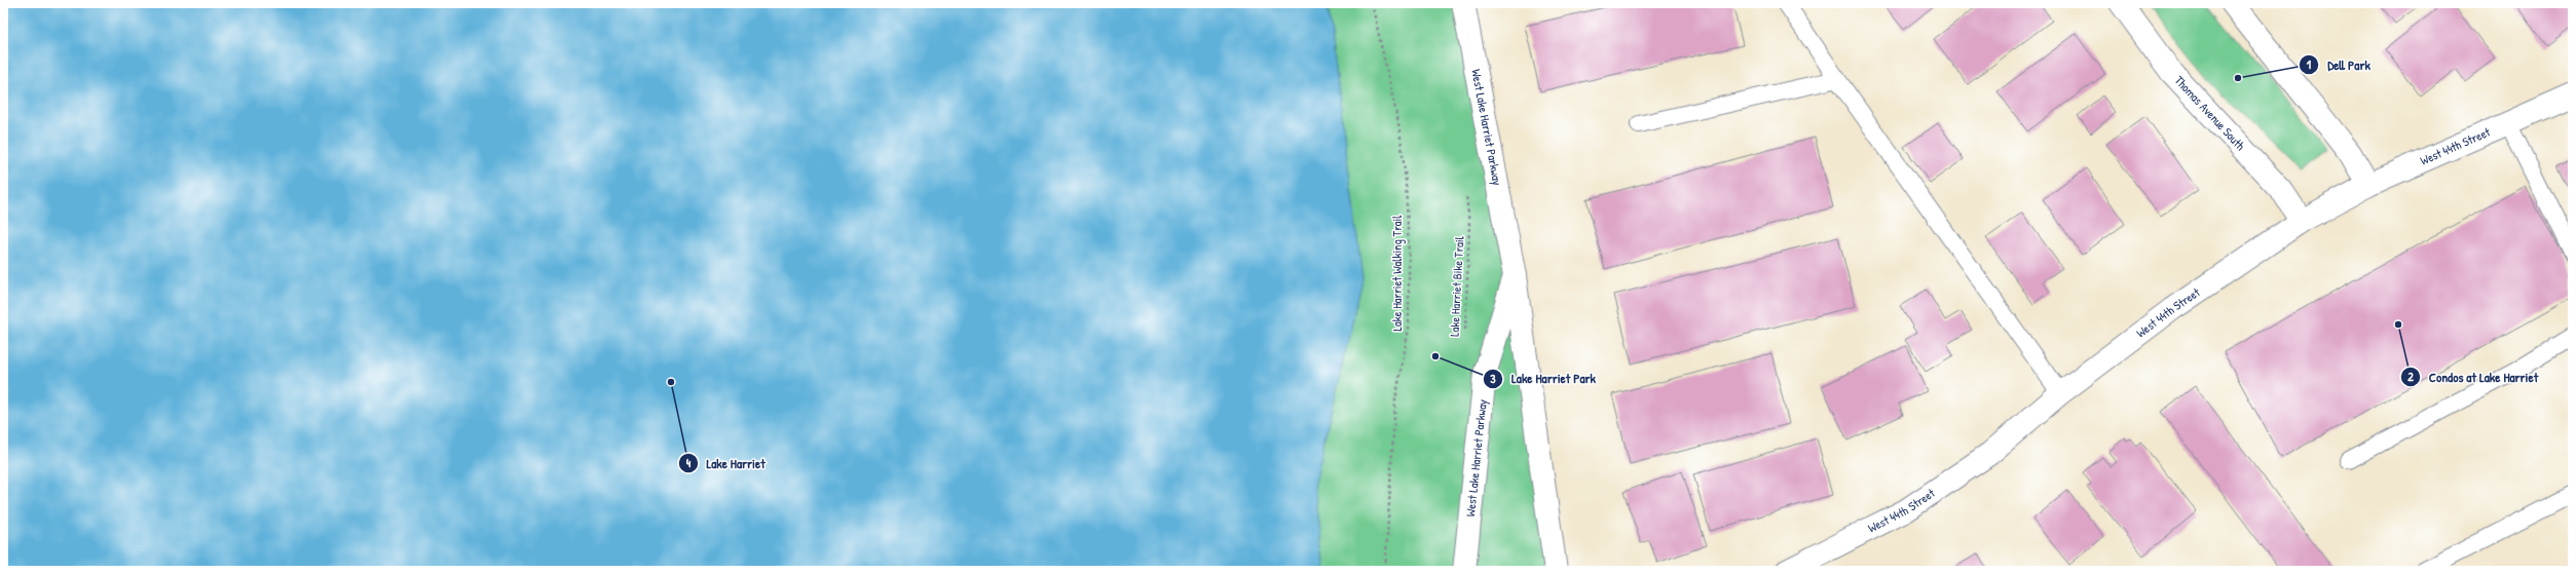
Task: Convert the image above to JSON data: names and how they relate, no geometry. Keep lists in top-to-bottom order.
{
  "streets": {
    "street": ["Thomas Avenue South", "West Lake Harriet Parkway", "West 44th Street"],
    "path": ["Lake Harriet Walking Trail", "Lake Harriet Bike Trail"]
  },
  "crossings": [
    ["Thomas Avenue South", "West 44th Street"]
  ],
  "places": [
    "Dell Park",
    "Condos at Lake Harriet",
    "Lake Harriet Park",
    "Lake Harriet"
  ]
}
